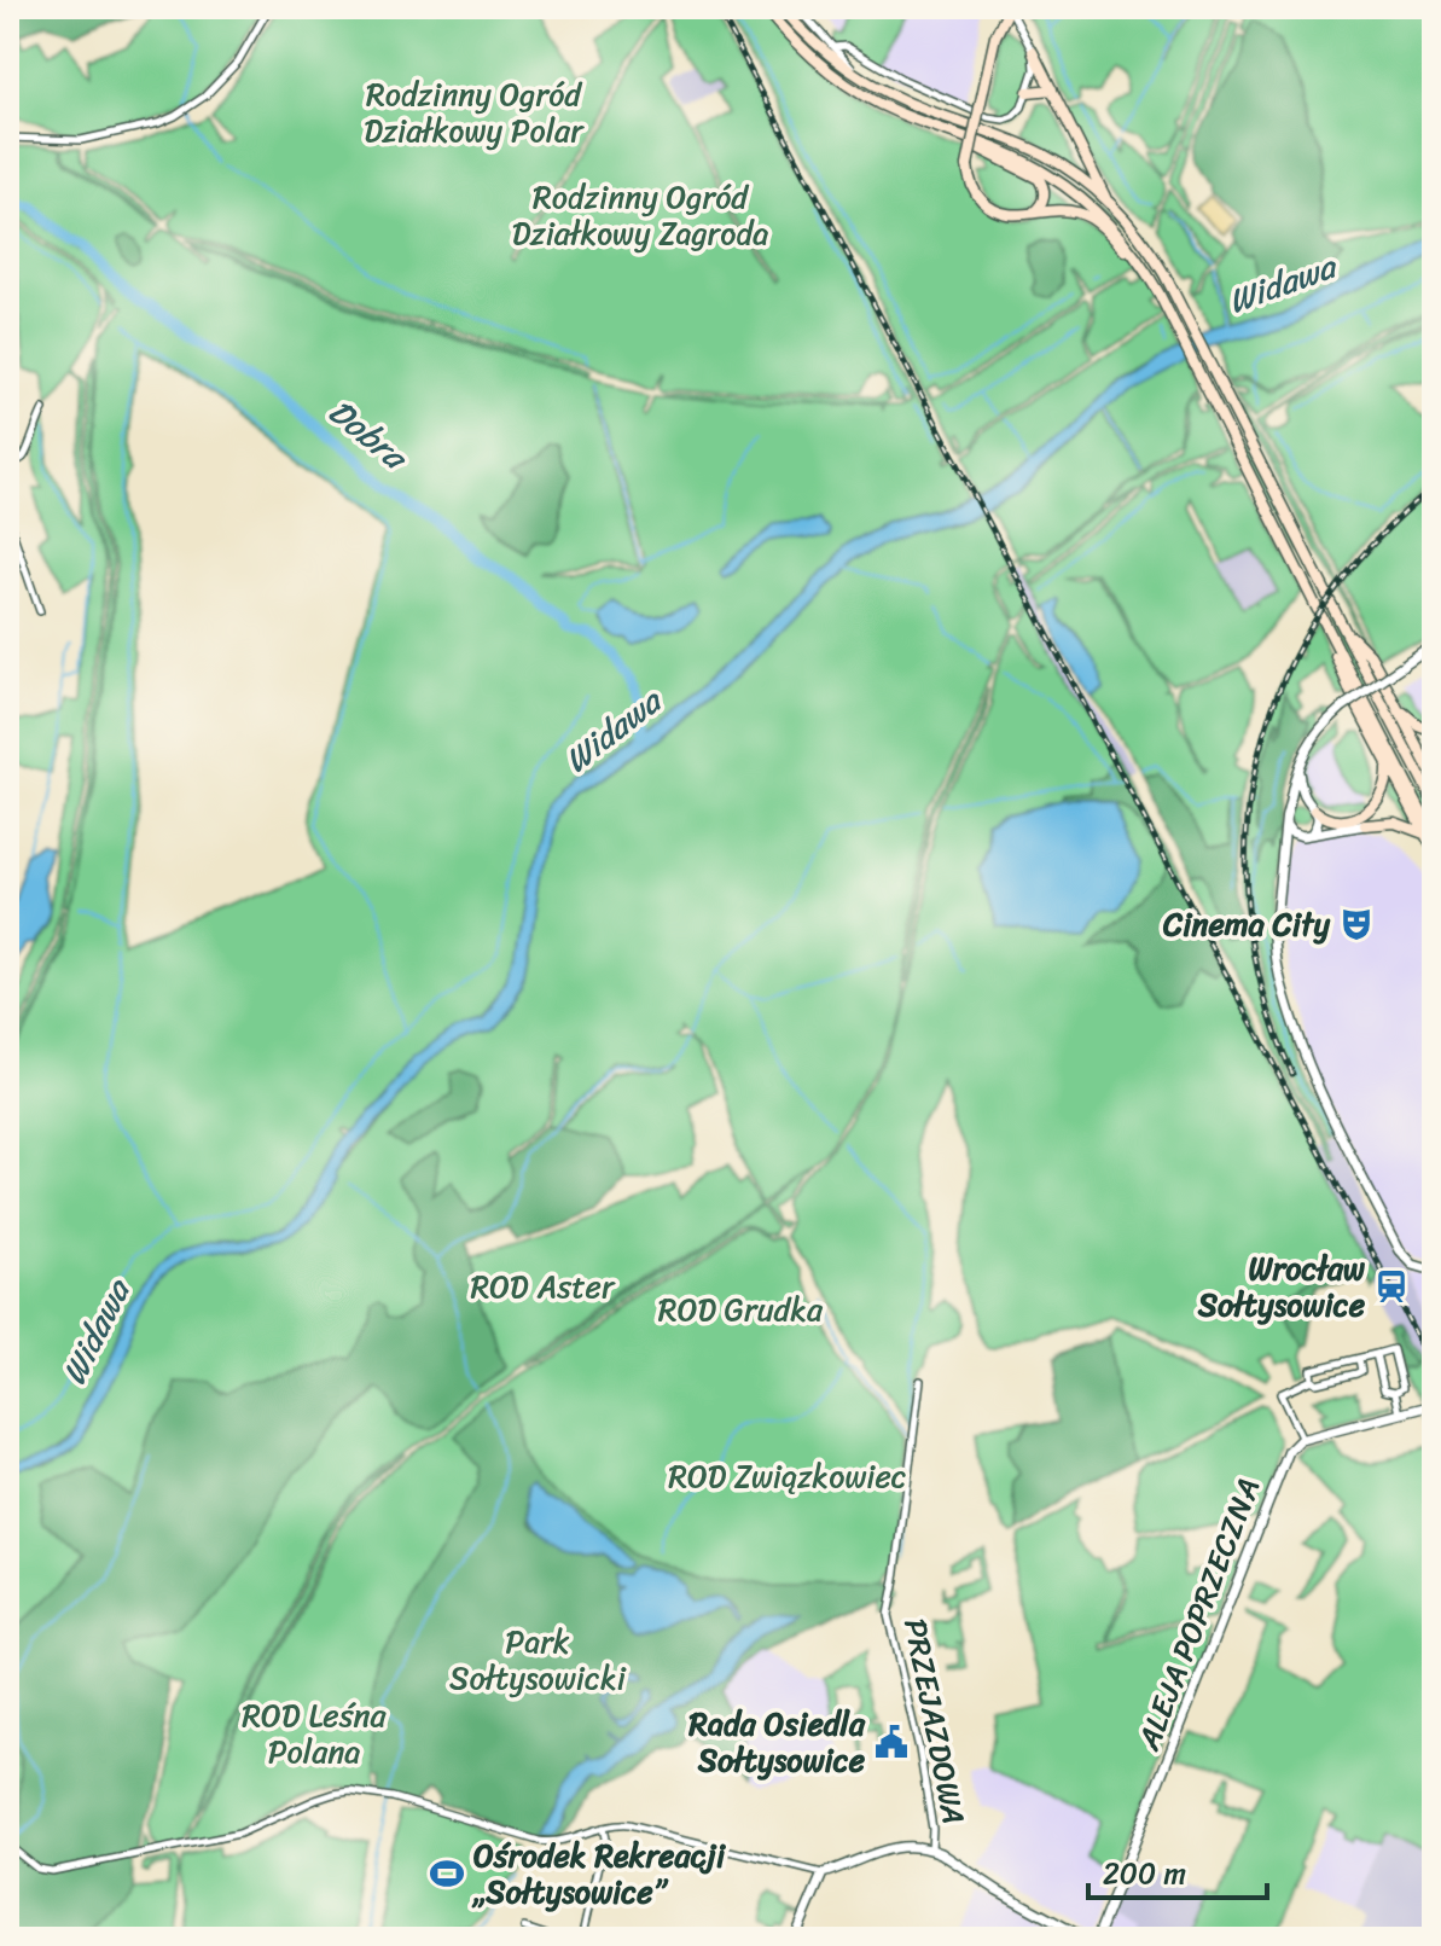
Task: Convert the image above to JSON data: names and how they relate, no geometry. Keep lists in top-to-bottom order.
{
  "streets": {
    "street": ["ALEJA POPRZECZNA", "PRZEJAZDOWA"]
  },
  "water": ["Widawa", "Dobra"],
  "parks": [
    "Rodzinny Ogród Działkowy Polar",
    "Rodzinny Ogród Działkowy Zagroda",
    "ROD Aster",
    "ROD Grudka",
    "ROD Związkowiec",
    "Park Sołtysowicki",
    "ROD Leśna Polana"
  ],
  "places": {
    "theatre": ["Cinema City"],
    "station": ["Wrocław Sołtysowice"],
    "public building": ["Rada Osiedla Sołtysowice"],
    "sports": ["Ośrodek Rekreacji „Sołtysowice”"]
  },
  "scale_bar": "200 m"
}
